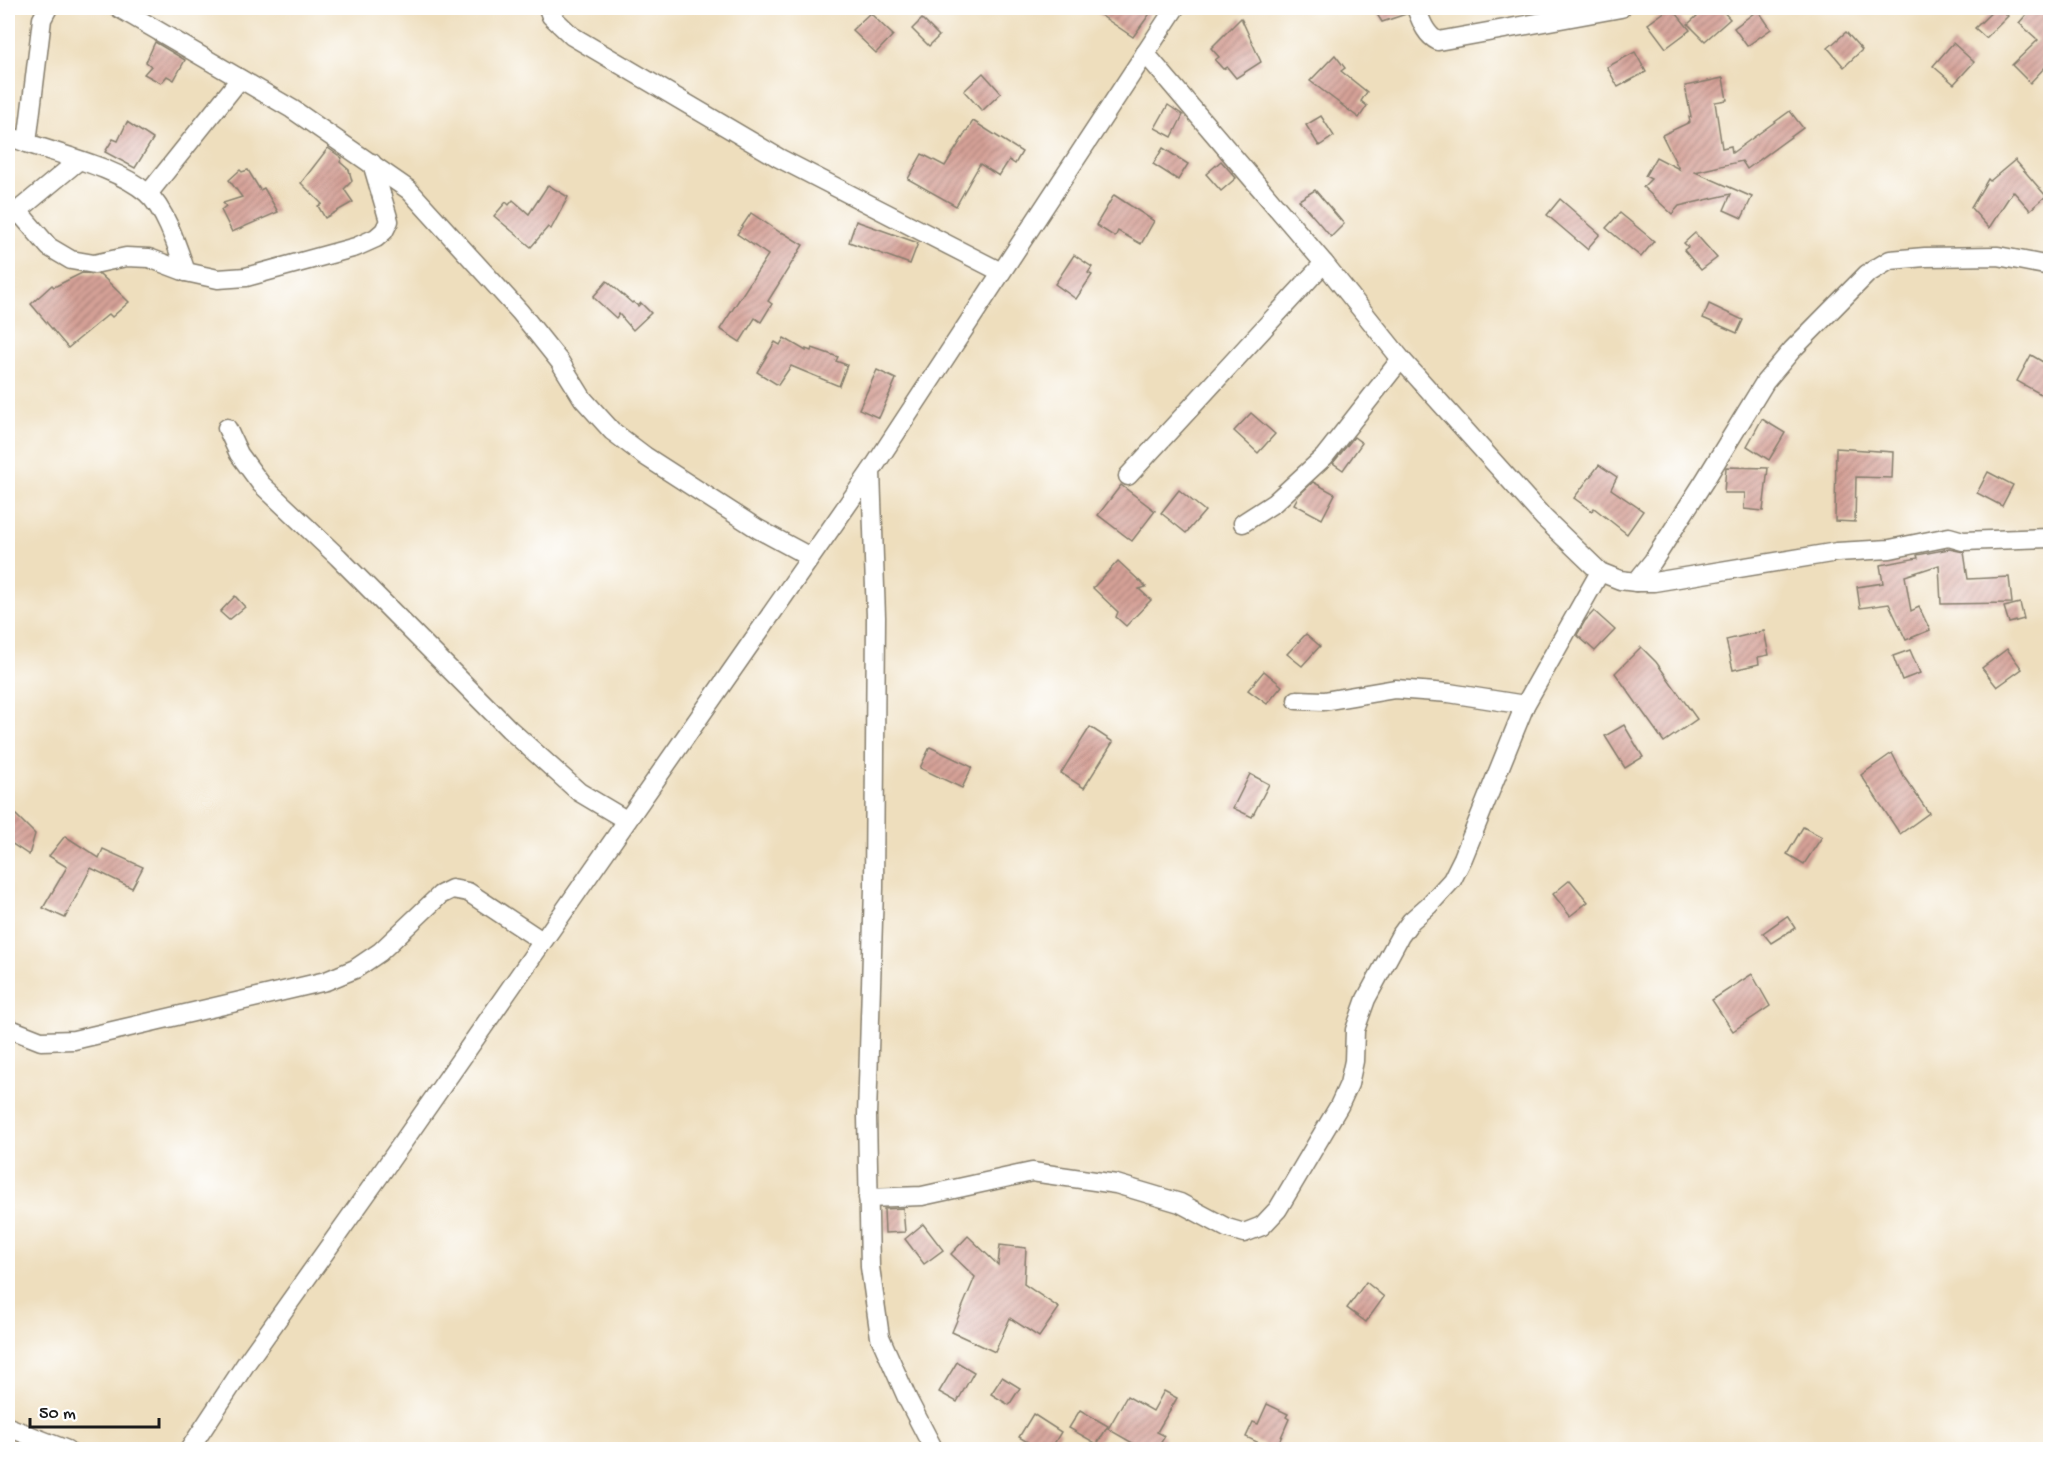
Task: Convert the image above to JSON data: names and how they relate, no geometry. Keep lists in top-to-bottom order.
{
  "scale_bar": "50 m"
}
